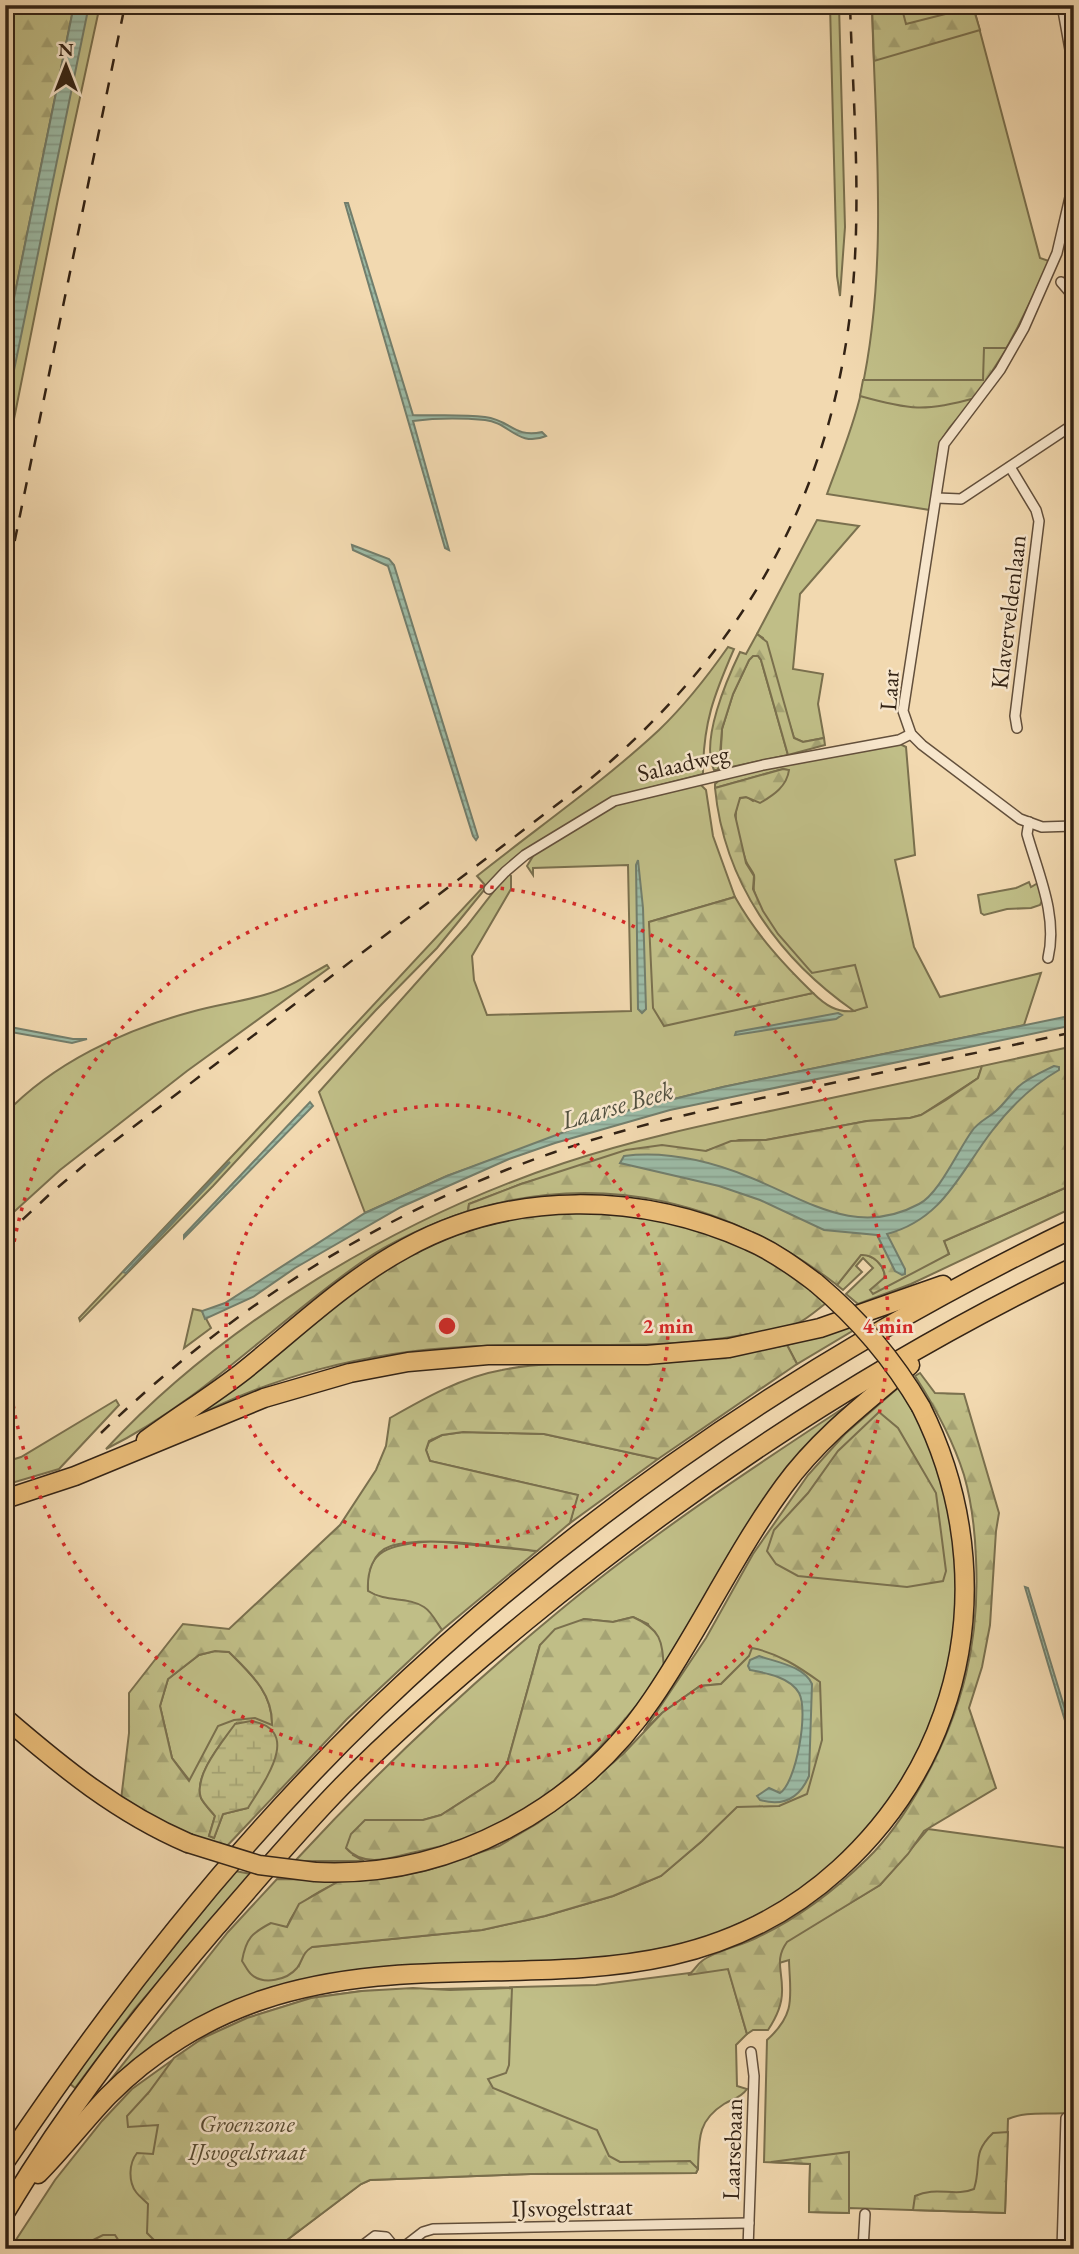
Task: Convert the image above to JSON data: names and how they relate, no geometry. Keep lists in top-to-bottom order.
{
  "streets": {
    "street": [
      "Klaverveldenlaan",
      "Laar",
      "Salaadweg",
      "Laarsebaan",
      "IJsvogelstraat"
    ]
  },
  "crossings": [
    ["Laar", "Salaadweg"],
    ["Laarsebaan", "IJsvogelstraat"]
  ],
  "water": ["Laarse Beek"],
  "parks": ["Groenzone IJsvogelstraat"],
  "north": "top",
  "rings": ["2 min", "4 min"]
}
